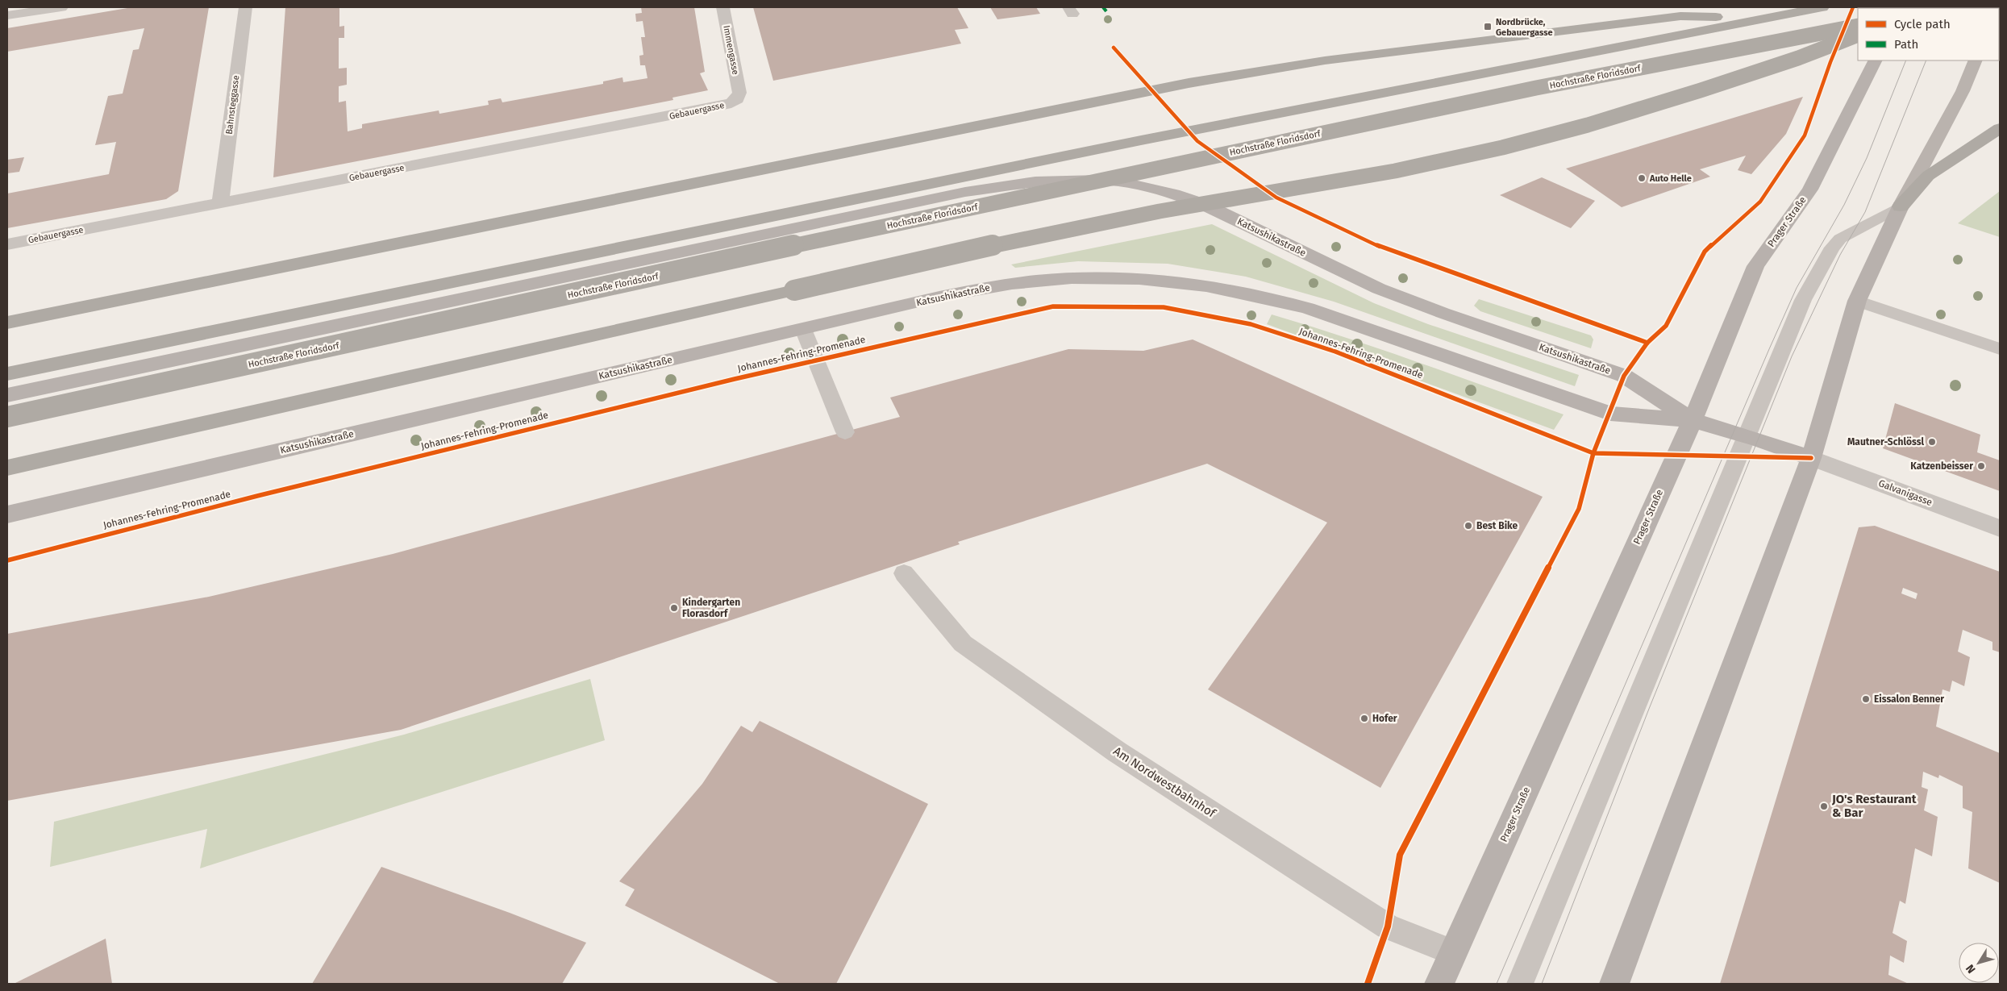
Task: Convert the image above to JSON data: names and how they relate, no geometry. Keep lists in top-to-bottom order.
{
  "streets": {
    "highway": ["Hochstraße Floridsdorf"],
    "main road": ["Prager Straße", "Katsushikastraße"],
    "street": [
      "Immengasse",
      "Bahnsteggasse",
      "Gebauergasse",
      "Galvanigasse"
    ],
    "lane": ["Am Nordwestbahnhof"],
    "cycle path": ["Johannes-Fehring-Promenade"]
  },
  "crossings": [
    ["Immengasse", "Gebauergasse"],
    ["Bahnsteggasse", "Gebauergasse"],
    ["Prager Straße", "Katsushikastraße"],
    ["Prager Straße", "Am Nordwestbahnhof"]
  ],
  "places": {
    "transit": ["Nordbrücke, Gebauergasse"],
    "other": [
      "Auto Helle",
      "Mautner-Schlössl",
      "Katzenbeisser",
      "Best Bike",
      "Kindergarten Florasdorf",
      "Eissalon Benner",
      "Hofer",
      "JO's Restaurant & Bar"
    ]
  },
  "legend": ["Cycle path", "Path"],
  "north": "bottom left"
}
